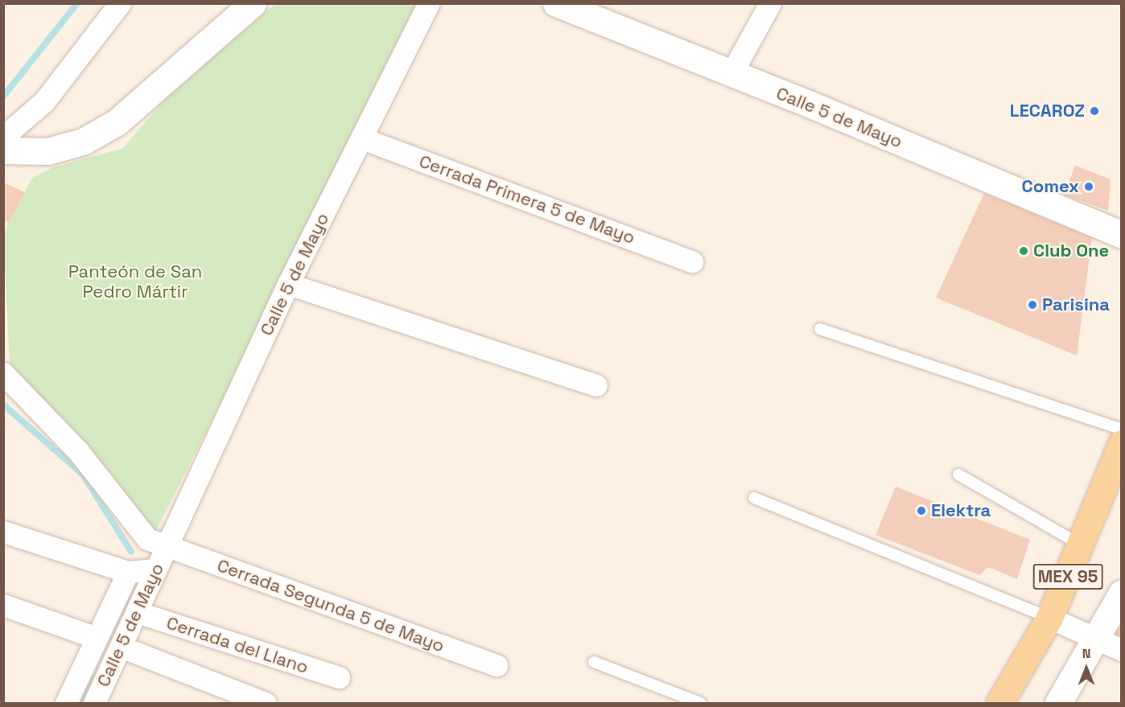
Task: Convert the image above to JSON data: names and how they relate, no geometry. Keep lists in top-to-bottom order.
{
  "streets": {
    "main road": ["MEX 95"],
    "street": [
      "Calle 5 de Mayo",
      "Cerrada Primera 5 de Mayo",
      "Cerrada Segunda 5 de Mayo",
      "Cerrada del Llano"
    ]
  },
  "crossings": [
    ["Calle 5 de Mayo", "Cerrada Primera 5 de Mayo"],
    ["Calle 5 de Mayo", "Cerrada Segunda 5 de Mayo"],
    ["Calle 5 de Mayo", "Cerrada del Llano"]
  ],
  "parks": ["Panteón de San Pedro Mártir"],
  "places": [
    "LECAROZ",
    "Comex",
    "Club One",
    "Parisina",
    "Elektra"
  ],
  "north": "top"
}
